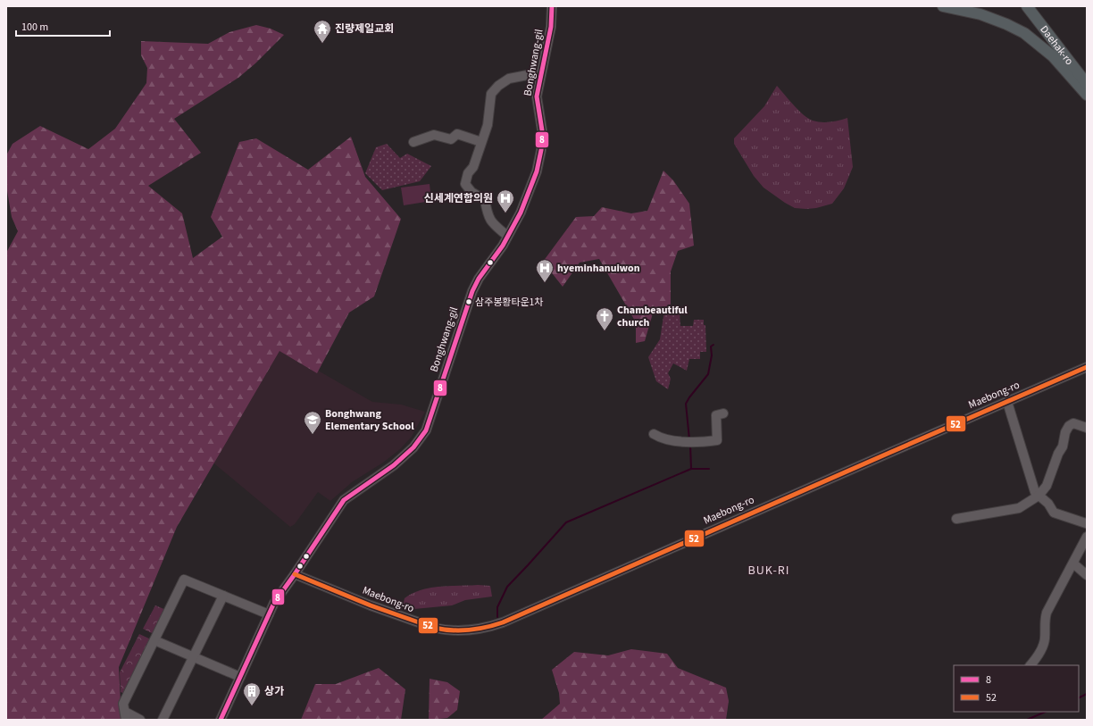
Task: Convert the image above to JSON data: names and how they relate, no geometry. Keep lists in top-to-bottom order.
{
  "streets": {
    "main road": ["Daehak-ro"],
    "street": ["Bonghwang-gil", "Maebong-ro"]
  },
  "crossings": [
    ["Bonghwang-gil", "Maebong-ro"]
  ],
  "districts": ["BUK-RI"],
  "places": {
    "temple": ["진량제일교회"],
    "hospital": ["신세계연합의원", "hyeminhanuiwon"],
    "other": ["삼주봉황타운1차"],
    "church": ["Chambeautiful church"],
    "school or university": ["Bonghwang Elementary School"],
    "building": ["상가"]
  },
  "lines": ["transit line 8", "transit line 52"],
  "legend": ["8", "52"],
  "scale_bar": "100 m"
}
